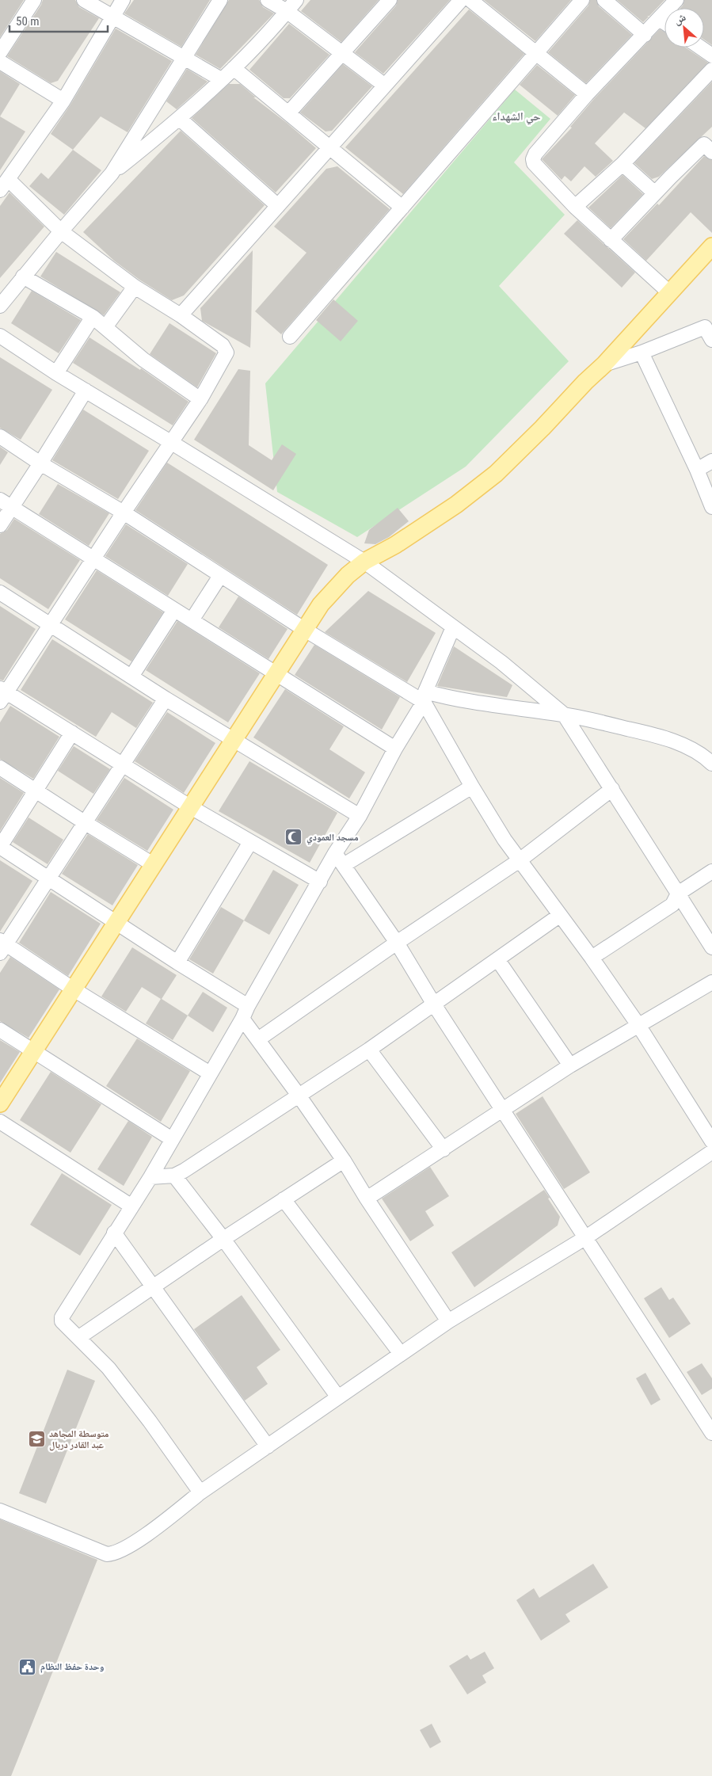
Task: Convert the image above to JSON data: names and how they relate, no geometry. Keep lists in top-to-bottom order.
{
  "districts": ["حي الشهداء"],
  "places": {
    "mosque": ["مسجد العمودي"],
    "school or university": ["متوسطة المجاهد عبد القادر دربال"],
    "public building": ["وحدة حفظ النظام"]
  },
  "scale_bar": "50 m",
  "north": "top left"
}
